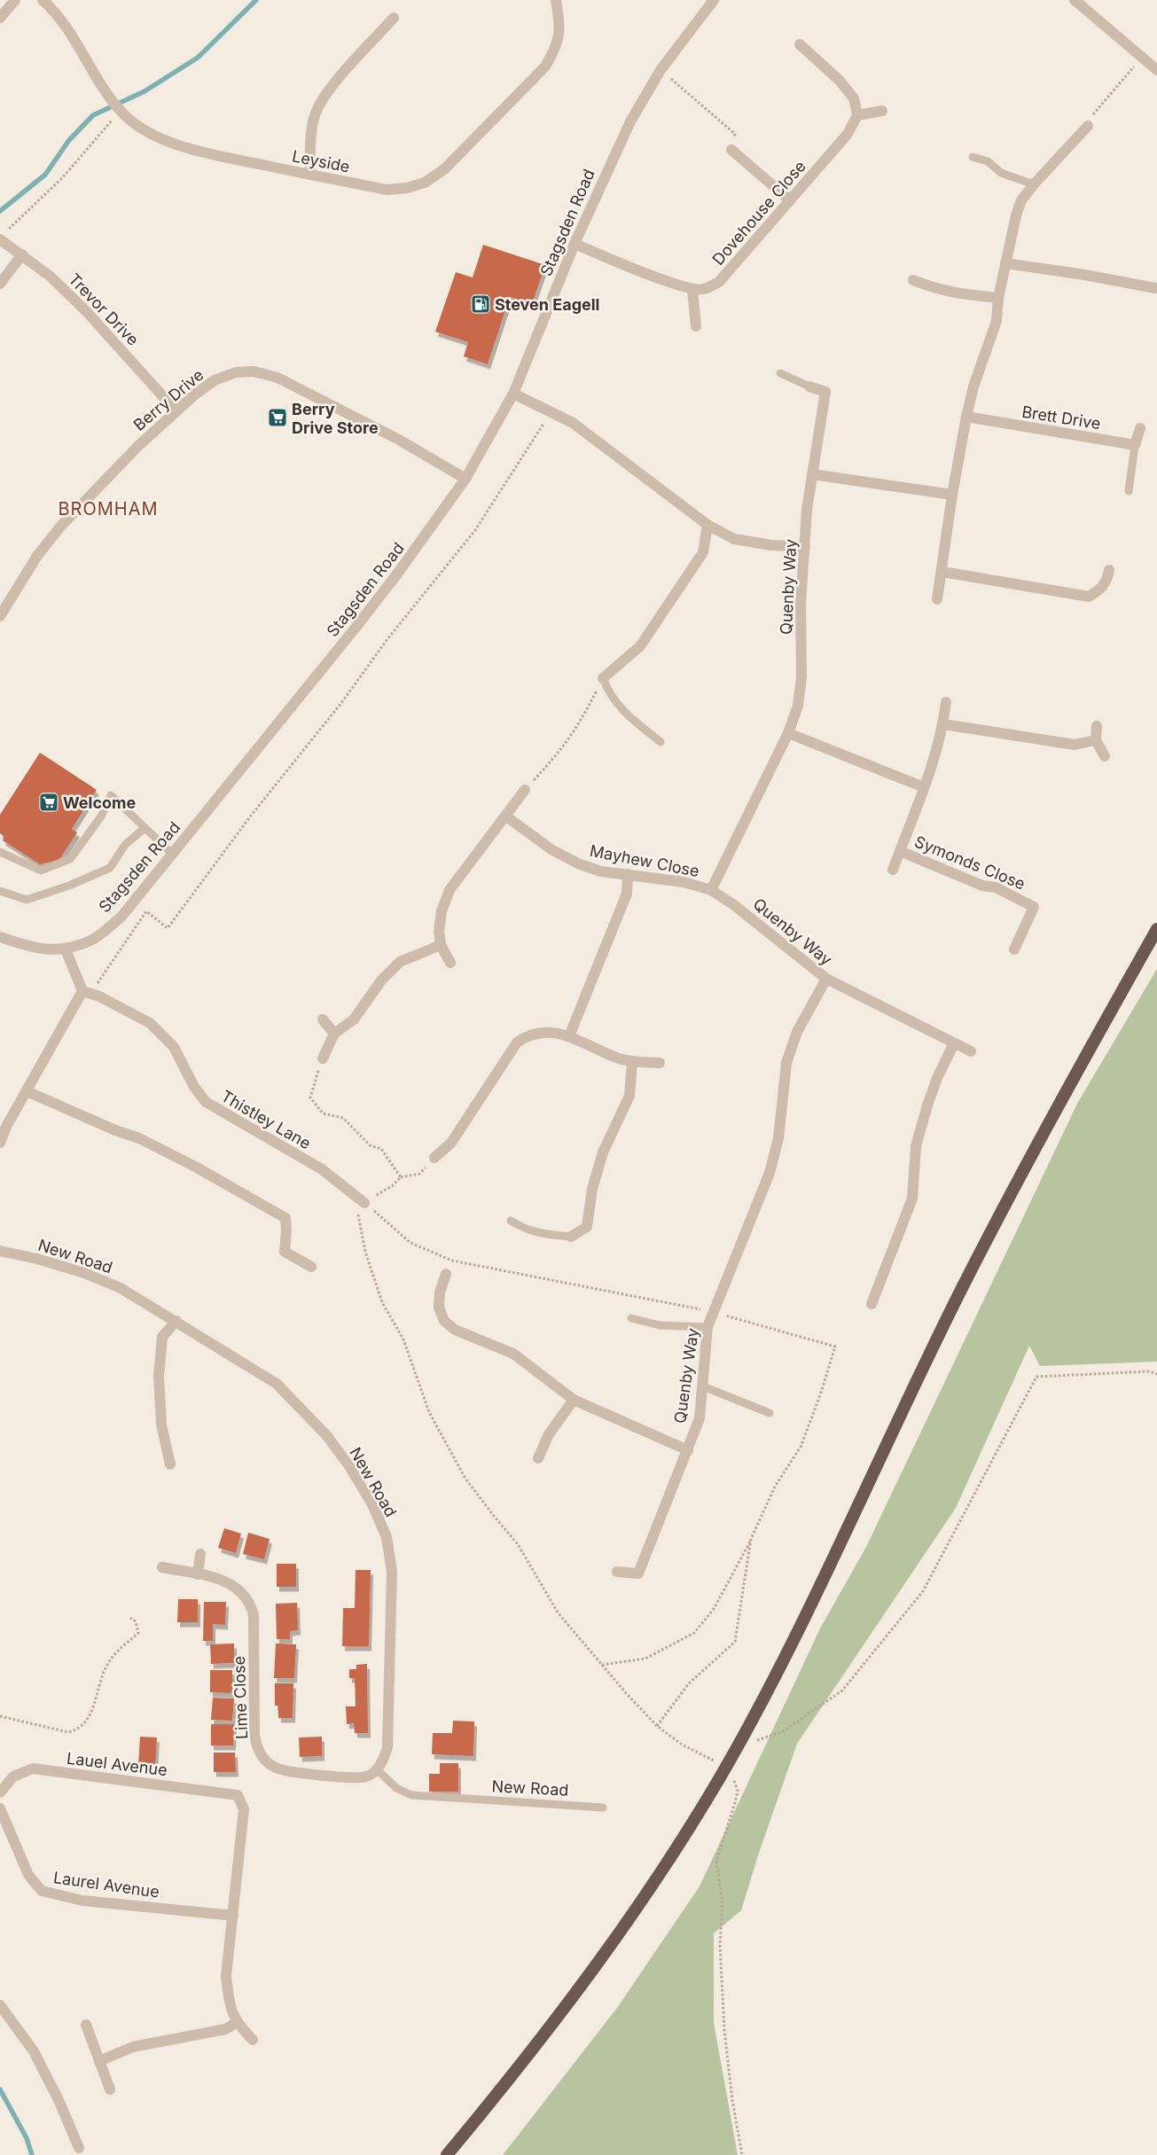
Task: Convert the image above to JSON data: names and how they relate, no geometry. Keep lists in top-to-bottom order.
{
  "streets": {
    "street": [
      "Leyside",
      "Dovehouse Close",
      "Stagsden Road",
      "Trevor Drive",
      "Berry Drive",
      "Brett Drive",
      "Quenby Way",
      "Mayhew Close",
      "Symonds Close",
      "Thistley Lane",
      "New Road",
      "Lime Close",
      "Lauel Avenue",
      "Laurel Avenue"
    ]
  },
  "crossings": [
    ["Dovehouse Close", "Stagsden Road"],
    ["Stagsden Road", "Berry Drive"],
    ["Trevor Drive", "Berry Drive"],
    ["Quenby Way", "Mayhew Close"],
    ["New Road", "Lime Close"],
    ["Lauel Avenue", "Laurel Avenue"]
  ],
  "districts": ["BROMHAM"],
  "places": {
    "fuel station": ["Steven Eagell"],
    "supermarket": ["Berry Drive Store", "Welcome"]
  }
}
